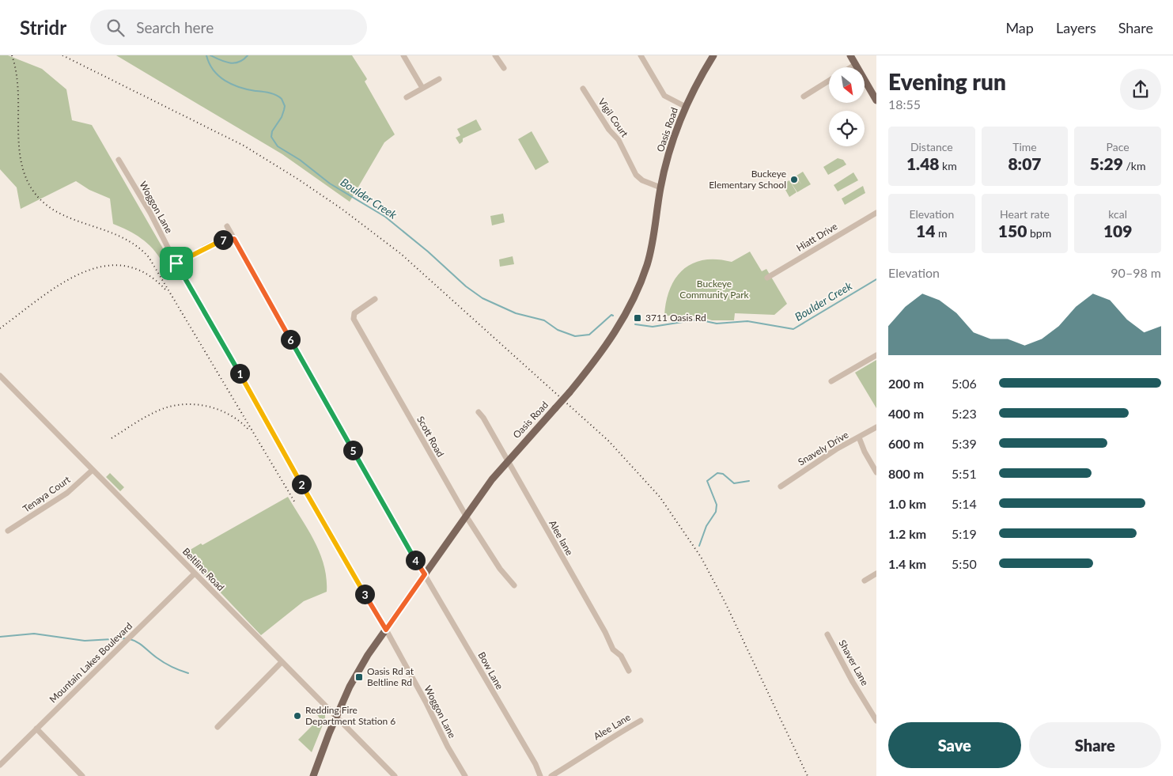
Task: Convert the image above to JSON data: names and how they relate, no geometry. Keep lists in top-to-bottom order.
{
  "streets": {
    "main road": ["Oasis Road"],
    "street": [
      "Vigil Court",
      "Woggon Lane",
      "Hiatt Drive",
      "Scott Road",
      "Snavely Drive",
      "Tenaya Court",
      "Alee lane",
      "Beltline Road",
      "Mountain Lakes Boulevard",
      "Shaver Lane",
      "Bow Lane",
      "Alee Lane"
    ]
  },
  "crossings": [
    ["Vigil Court", "Oasis Road"],
    ["Oasis Road", "Woggon Lane"],
    ["Oasis Road", "Scott Road"],
    ["Oasis Road", "Alee lane"],
    ["Oasis Road", "Beltline Road"],
    ["Oasis Road", "Bow Lane"],
    ["Tenaya Court", "Beltline Road"],
    ["Beltline Road", "Mountain Lakes Boulevard"]
  ],
  "water": ["Boulder Creek"],
  "parks": ["Buckeye Community Park"],
  "places": {
    "other": ["Buckeye Elementary School", "Redding Fire Department Station 6"],
    "transit": ["3711 Oasis Rd", "Oasis Rd at Beltline Rd"]
  },
  "north": "bottom right",
  "page": {
    "header": "Stridr",
    "search": "Search here",
    "nav": ["Map", "Layers", "Share"],
    "heading": ["Evening run", "18:55"],
    "stats": [
      ["Distance", "1.48 km"],
      ["Time", "8:07"],
      ["Pace", "5:29 /km"],
      ["Elevation", "14 m"],
      ["Heart rate", "150 bpm"],
      ["kcal", "109"]
    ],
    "pins": [
      "7",
      "6",
      "1",
      "5",
      "2",
      "4",
      "3"
    ],
    "chart": ["Elevation", "90–98 m"],
    "list": [
      {
        "name": "200 m",
        "note": "5:06"
      },
      {
        "name": "400 m",
        "note": "5:23"
      },
      {
        "name": "600 m",
        "note": "5:39"
      },
      {
        "name": "800 m",
        "note": "5:51"
      },
      {
        "name": "1.0 km",
        "note": "5:14"
      },
      {
        "name": "1.2 km",
        "note": "5:19"
      },
      {
        "name": "1.4 km",
        "note": "5:50"
      }
    ],
    "buttons": ["Save", "Share"]
  }
}
